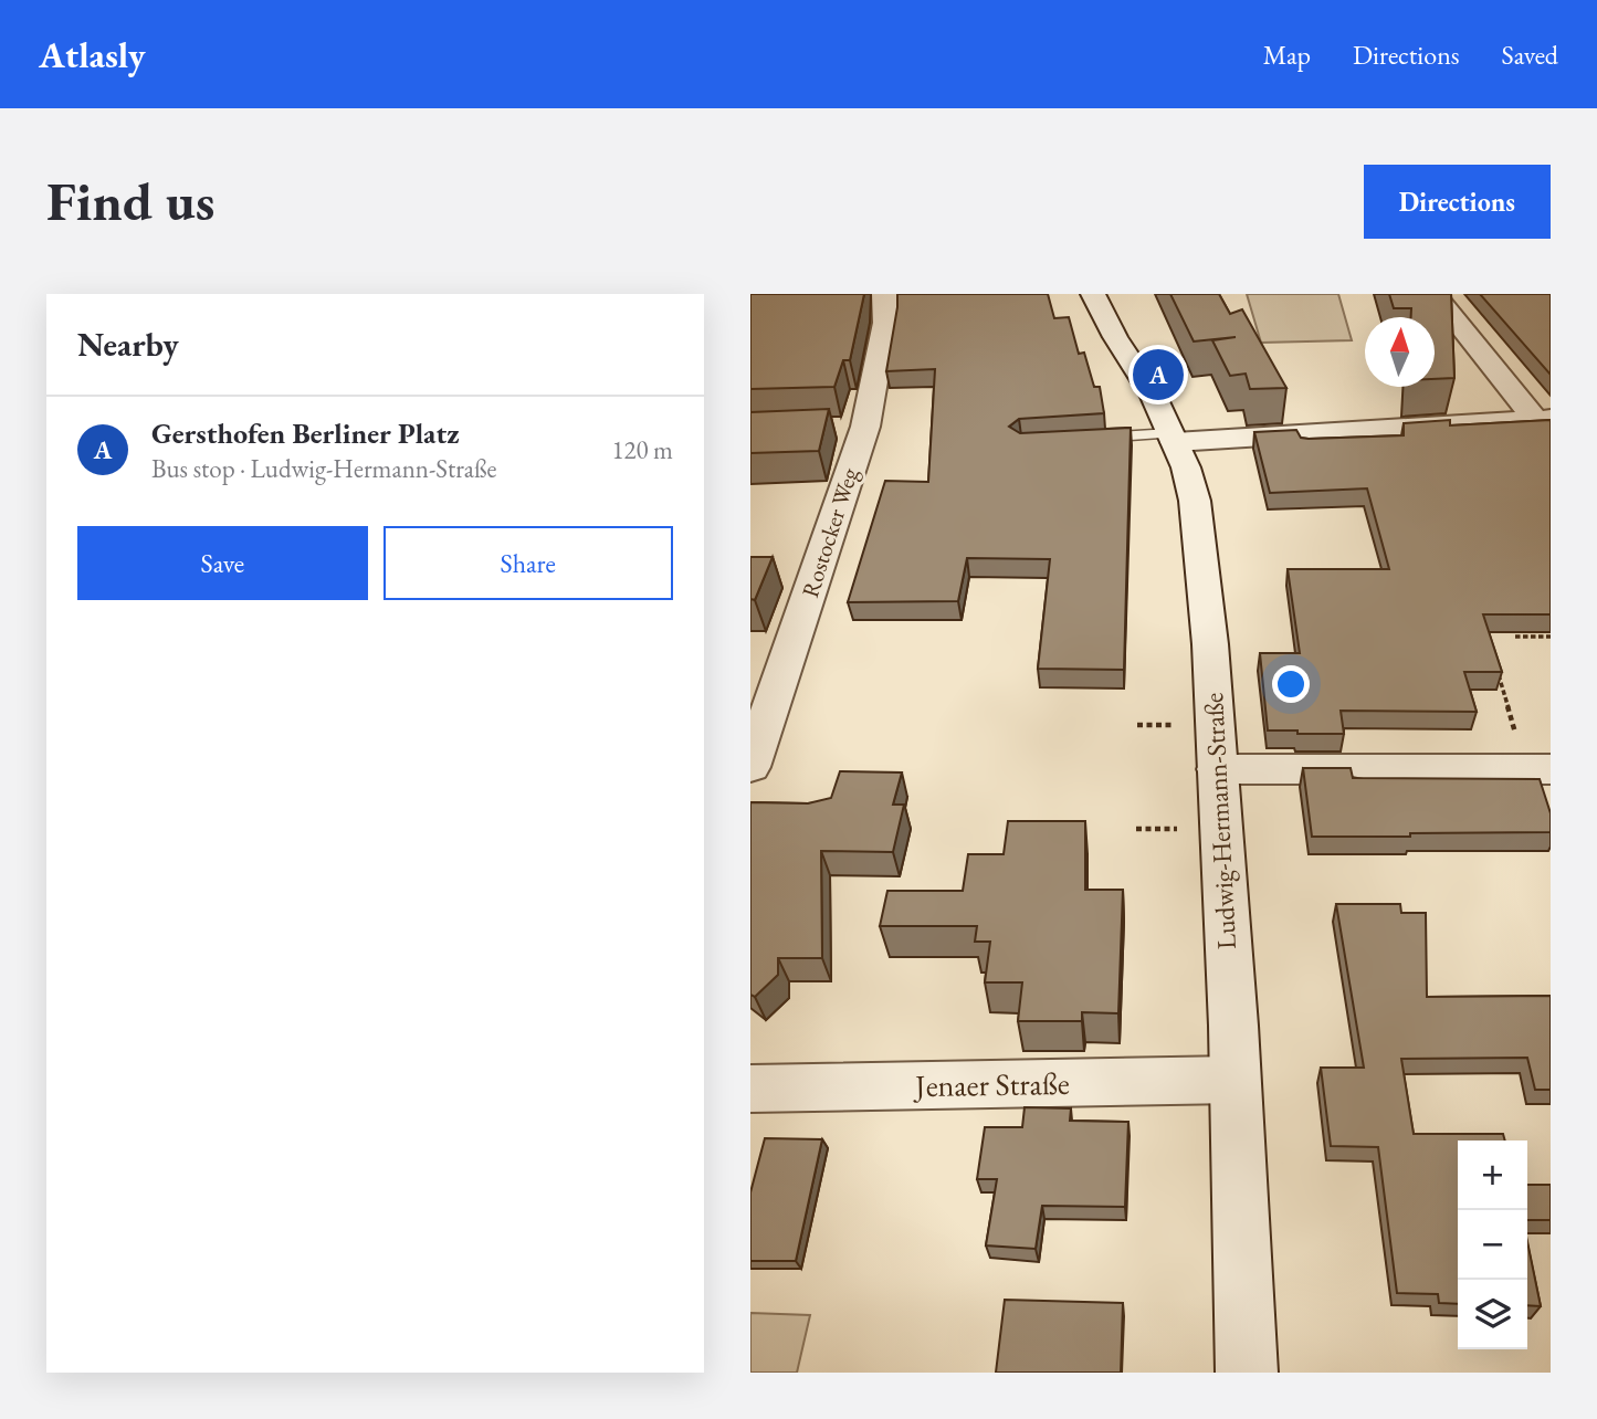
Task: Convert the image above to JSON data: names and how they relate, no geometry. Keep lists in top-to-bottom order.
{
  "streets": {
    "street": ["Rostocker Weg", "Ludwig-Hermann-Straße", "Jenaer Straße"]
  },
  "crossings": [
    ["Ludwig-Hermann-Straße", "Jenaer Straße"]
  ],
  "north": "top",
  "page": {
    "header": "Atlasly",
    "nav": ["Map", "Directions", "Saved"],
    "buttons": [
      "Directions",
      ["Save", "Share"]
    ],
    "title": "Find us",
    "heading": "Nearby",
    "pins": "A",
    "list": [
      {
        "mark": "A",
        "name": "Gersthofen Berliner Platz",
        "note": "Bus stop · Ludwig-Hermann-Straße",
        "value": "120 m"
      }
    ],
    "map_buttons": ["+", "−"]
  }
}
